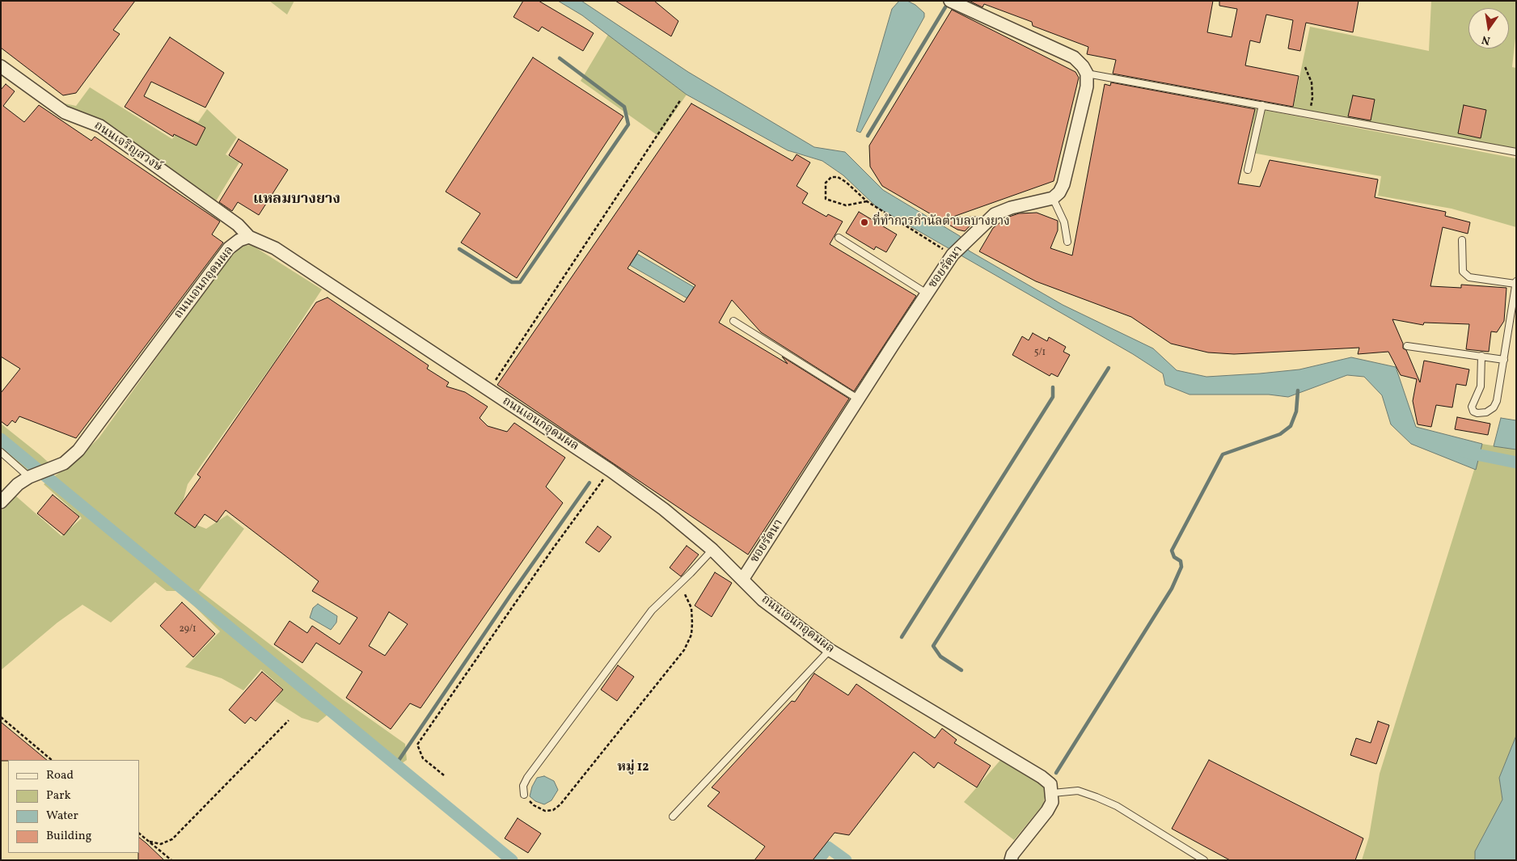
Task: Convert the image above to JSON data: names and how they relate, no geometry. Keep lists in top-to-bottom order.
{
  "streets": {
    "street": ["ถนนเจริญสวงษ์", "ซอยรัตนา", "ถนนเอนกอุดมผล"]
  },
  "crossings": [
    ["ถนนเจริญสวงษ์", "ถนนเอนกอุดมผล"],
    ["ซอยรัตนา", "ถนนเอนกอุดมผล"]
  ],
  "districts": ["แหลมบางยาง", "หมู่ 12"],
  "places": ["ที่ทำการกำนัลตำบลบางยาง"],
  "house_numbers": ["5/1", "29/1"],
  "legend": [
    "Road",
    "Park",
    "Water",
    "Building"
  ],
  "north": "bottom"
}
